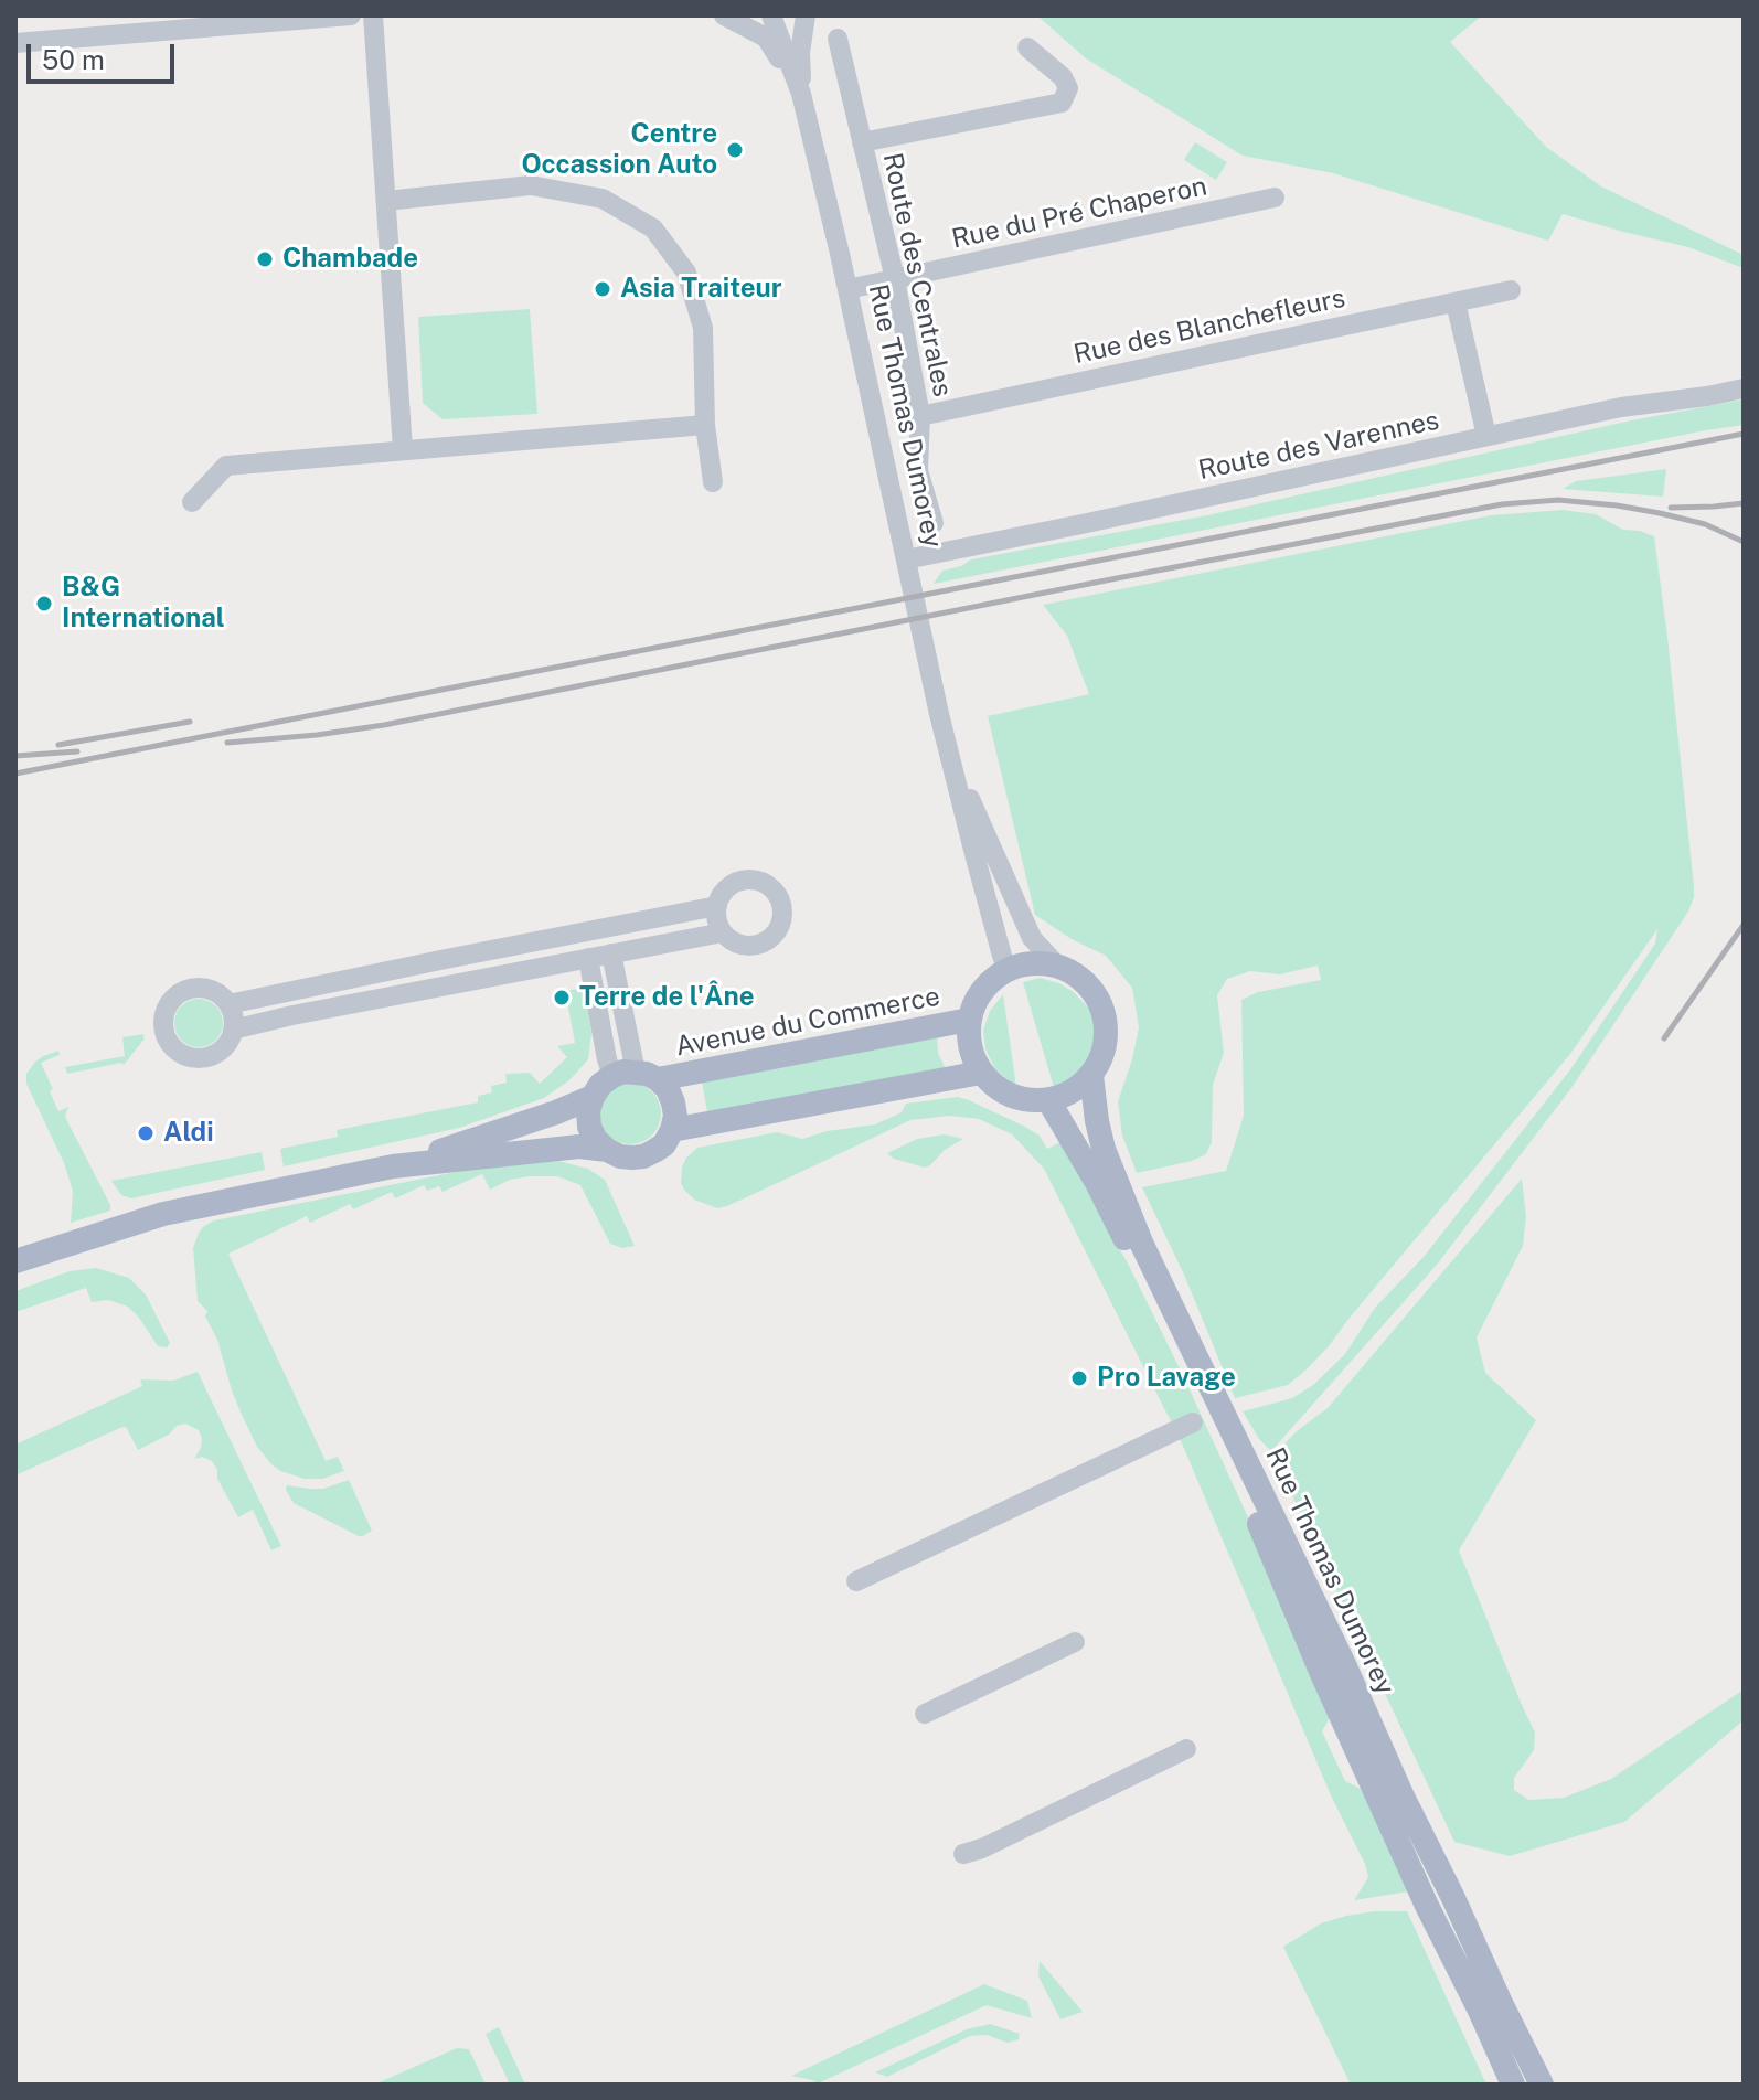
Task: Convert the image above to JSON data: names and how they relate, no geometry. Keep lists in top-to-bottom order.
{
  "streets": {
    "main road": ["Rue Thomas Dumorey", "Avenue du Commerce"],
    "street": [
      "Rue du Pré Chaperon",
      "Route des Centrales",
      "Rue des Blanchefleurs",
      "Route des Varennes"
    ]
  },
  "crossings": [
    ["Rue du Pré Chaperon", "Route des Centrales"],
    ["Rue du Pré Chaperon", "Rue Thomas Dumorey"],
    ["Route des Centrales", "Rue des Blanchefleurs"],
    ["Rue Thomas Dumorey", "Route des Varennes"],
    ["Rue Thomas Dumorey", "Avenue du Commerce"]
  ],
  "places": [
    "Centre Occassion Auto",
    "Chambade",
    "Asia Traiteur",
    "B&G International",
    "Terre de l'Âne",
    "Aldi",
    "Pro Lavage"
  ],
  "scale_bar": "50 m"
}
